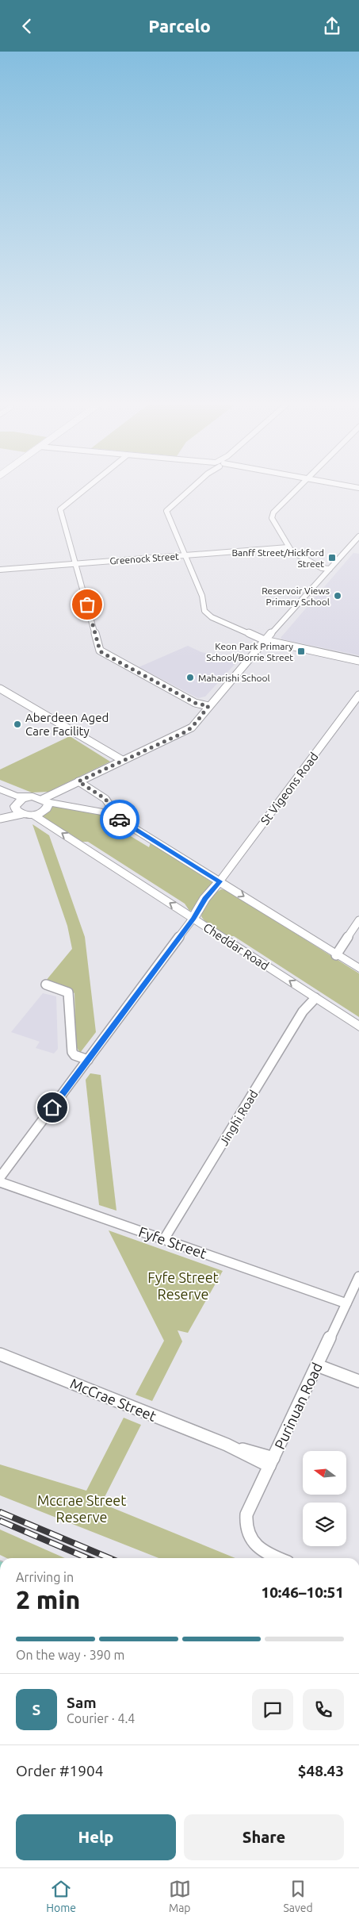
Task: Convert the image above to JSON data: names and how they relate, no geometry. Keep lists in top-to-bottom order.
{
  "streets": {
    "main road": ["Cheddar Road"],
    "street": [
      "Greenock Street",
      "St Vigeons Road",
      "Jinghi Road",
      "Fyfe Street",
      "McCrae Street",
      "Purinuan Road"
    ]
  },
  "crossings": [
    ["Cheddar Road", "Jinghi Road"],
    ["Jinghi Road", "Fyfe Street"],
    ["Fyfe Street", "Purinuan Road"],
    ["McCrae Street", "Purinuan Road"]
  ],
  "parks": ["Fyfe Street Reserve", "Mccrae Street Reserve"],
  "places": {
    "transit": ["Banff Street/Hickford Street", "Keon Park Primary School/Borrie Street"],
    "other": ["Reservoir Views Primary School", "Maharishi School", "Aberdeen Aged Care Facility"]
  },
  "north": "left",
  "page": {
    "header": "Parcelo",
    "heading": ["2 min", "Arriving in", "10:46–10:51"],
    "panel": [
      "Sam",
      "Courier · 4.4",
      "Order #1904",
      "$48.43"
    ],
    "bar": "On the way · 390 m",
    "round": "S",
    "buttons": ["Help", "Share"],
    "tabs": ["Home", "Map", "Saved"]
  }
}
